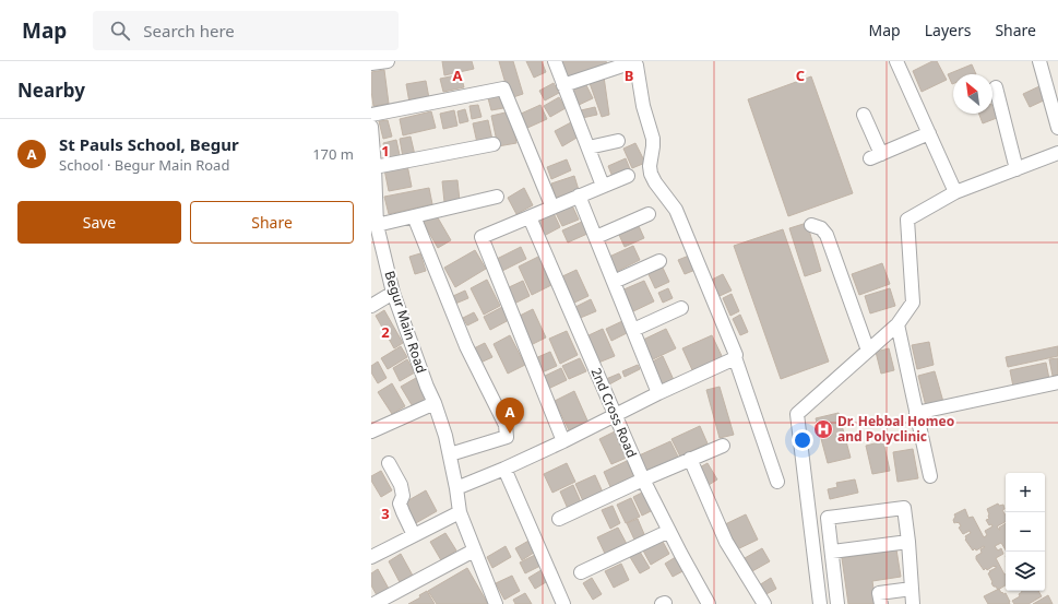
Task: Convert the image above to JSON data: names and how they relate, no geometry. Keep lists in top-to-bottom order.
{
  "streets": {
    "street": ["Begur Main Road", "2nd Cross Road"]
  },
  "places": {
    "hospital": ["Dr. Hebbal Homeo and Polyclinic"]
  },
  "north": "top left",
  "page": {
    "header": "Map",
    "search": "Search here",
    "nav": ["Map", "Layers", "Share"],
    "heading": "Nearby",
    "list": [
      {
        "mark": "A",
        "name": "St Pauls School, Begur",
        "note": "School · Begur Main Road",
        "value": "170 m"
      }
    ],
    "buttons": ["Save", "Share"],
    "pins": "A",
    "map_buttons": ["+", "−"]
  },
  "grid": {
    "columns": ["A", "B", "C"],
    "rows": ["1", "2", "3"]
  }
}
